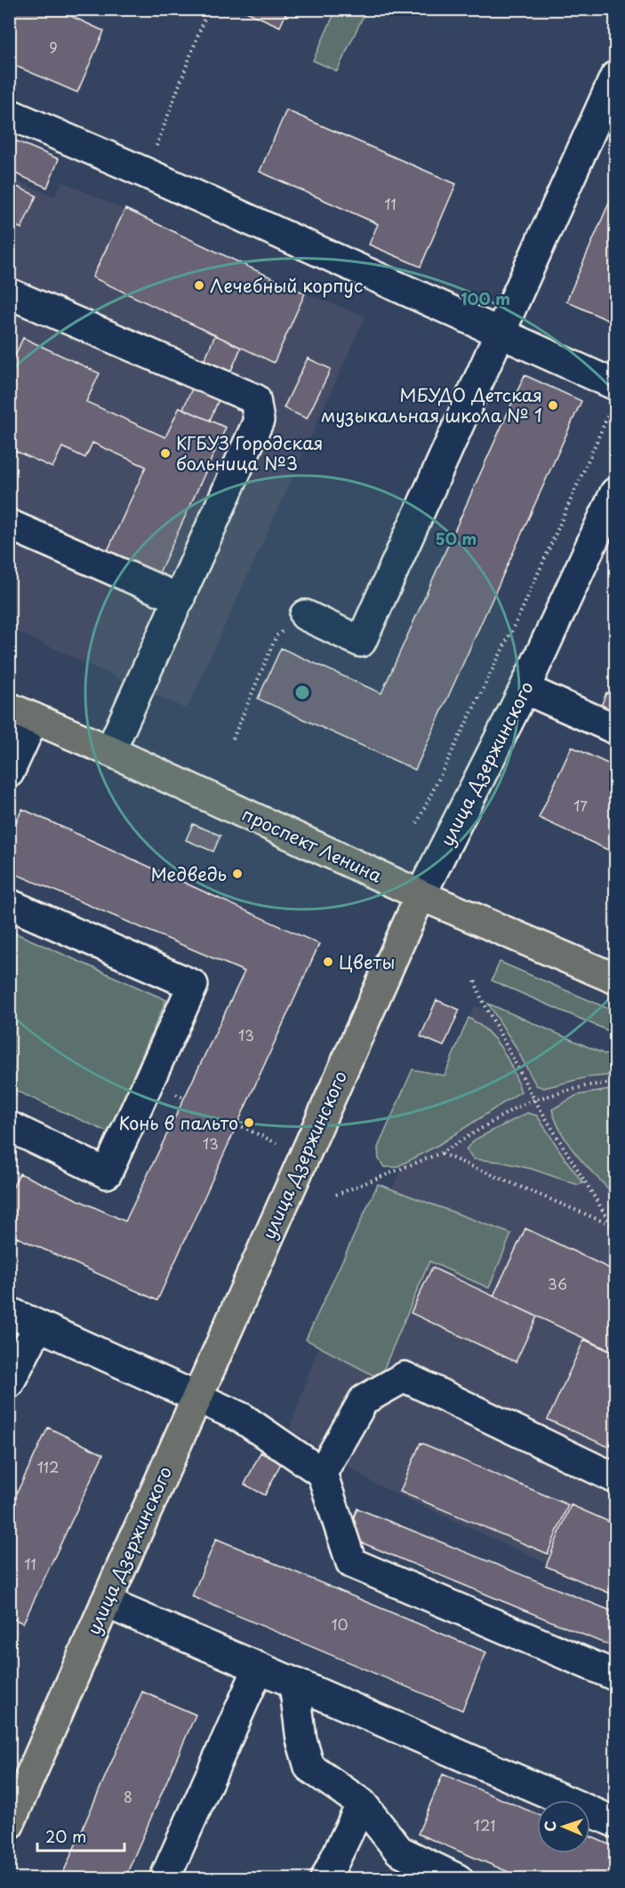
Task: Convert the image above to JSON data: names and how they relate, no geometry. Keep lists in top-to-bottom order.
{
  "streets": {
    "main road": ["улица Дзержинского", "проспект Ленина"]
  },
  "crossings": [
    ["улица Дзержинского", "проспект Ленина"]
  ],
  "places": [
    "Лечебный корпус",
    "МБУДО Детская музыкальная школа № 1",
    "КГБУЗ Городская больница №3",
    "Медведь",
    "Цветы",
    "Конь в пальто"
  ],
  "house_numbers": [
    "9",
    "11",
    "17",
    "13",
    "13",
    "36",
    "112",
    "11",
    "10",
    "8",
    "121"
  ],
  "scale_bar": "20 m",
  "north": "left",
  "rings": ["100 m", "50 m"]
}
